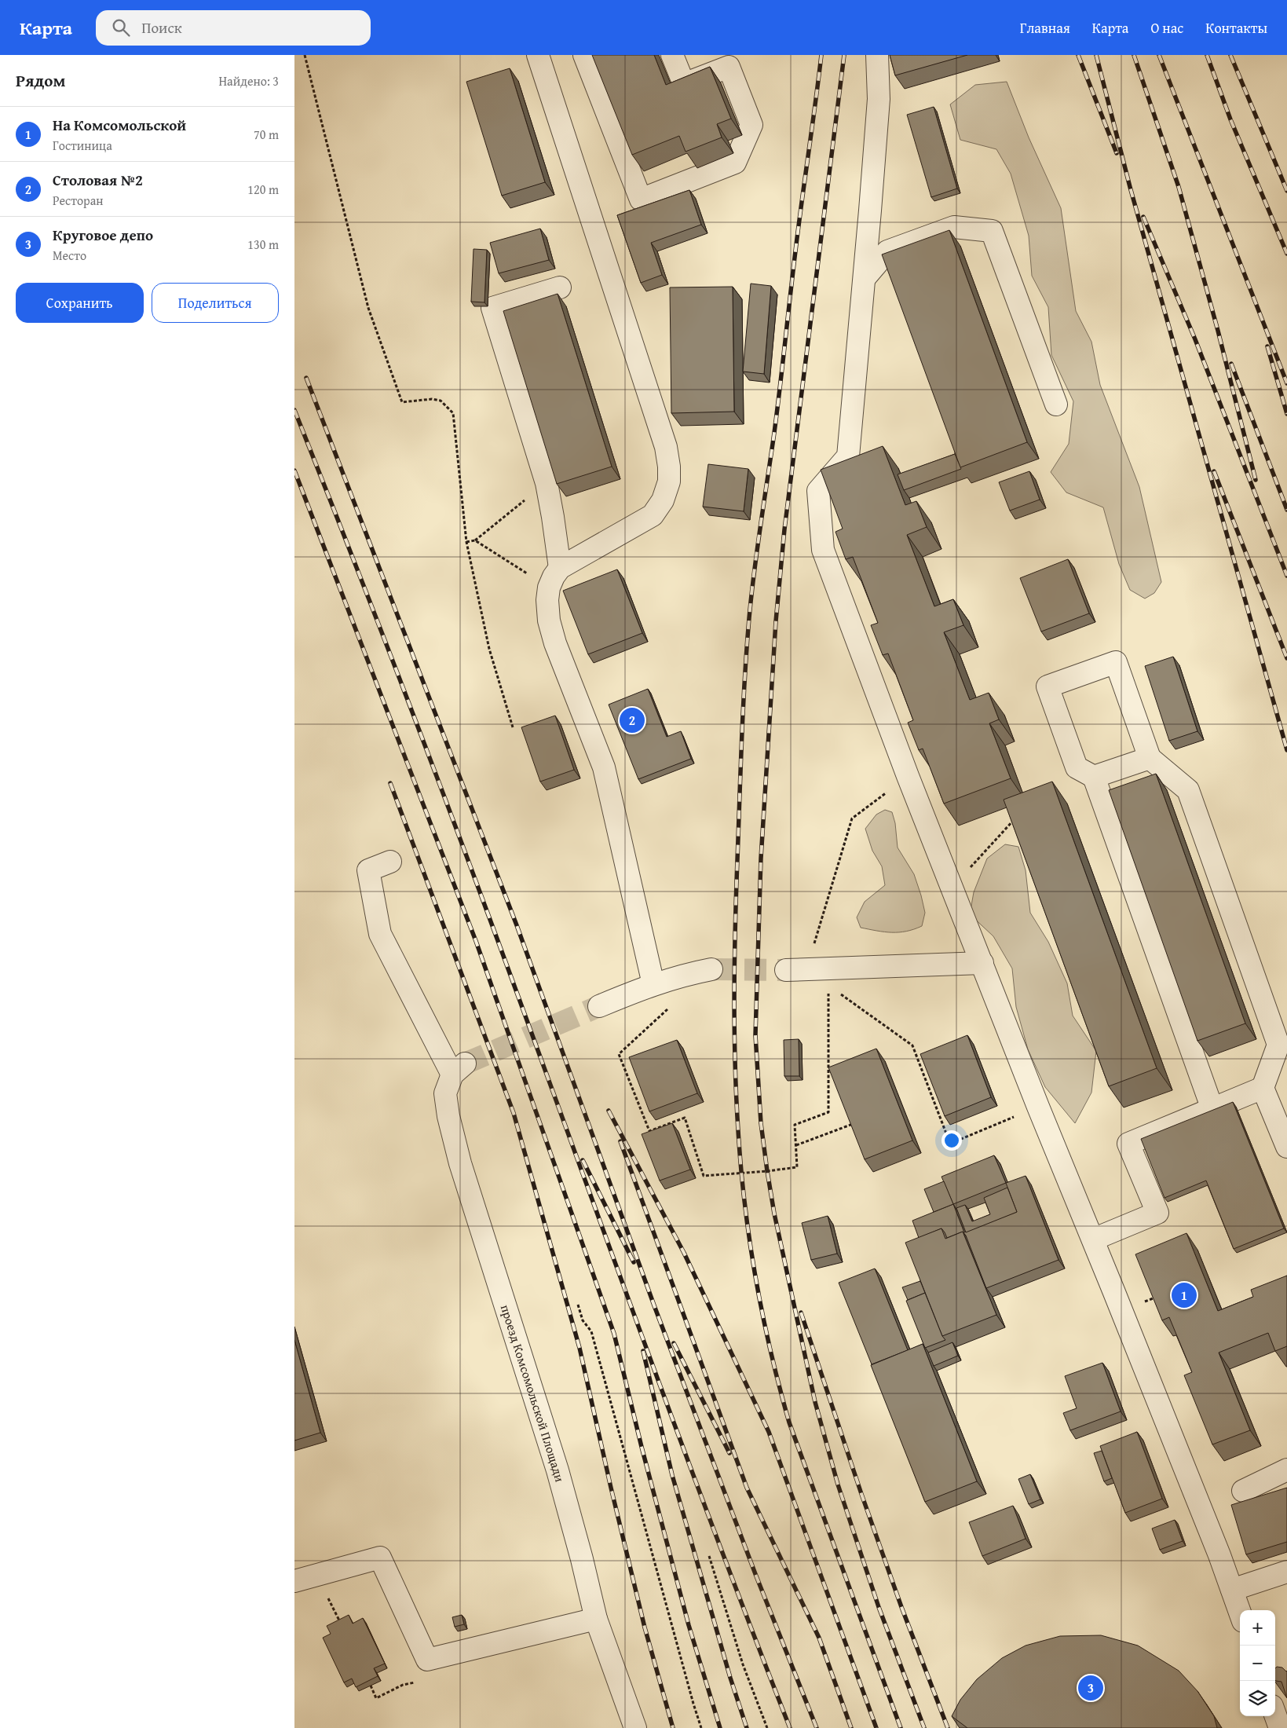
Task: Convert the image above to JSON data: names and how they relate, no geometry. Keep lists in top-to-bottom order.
{
  "streets": {
    "street": ["проезд Комсомольской Площади"]
  },
  "page": {
    "header": "Карта",
    "search": "Поиск",
    "nav": [
      "Главная",
      "Карта",
      "О нас",
      "Контакты"
    ],
    "heading": ["Рядом", "Найдено: 3"],
    "list": [
      {
        "mark": "1",
        "name": "На Комсомольской",
        "note": "Гостиница",
        "value": "70 m"
      },
      {
        "mark": "2",
        "name": "Столовая №2",
        "note": "Ресторан",
        "value": "120 m"
      },
      {
        "mark": "3",
        "name": "Круговое депо",
        "note": "Место",
        "value": "130 m"
      }
    ],
    "buttons": ["Сохранить", "Поделиться"],
    "pins": ["2", "1", "3"],
    "map_buttons": ["+", "−"]
  }
}
